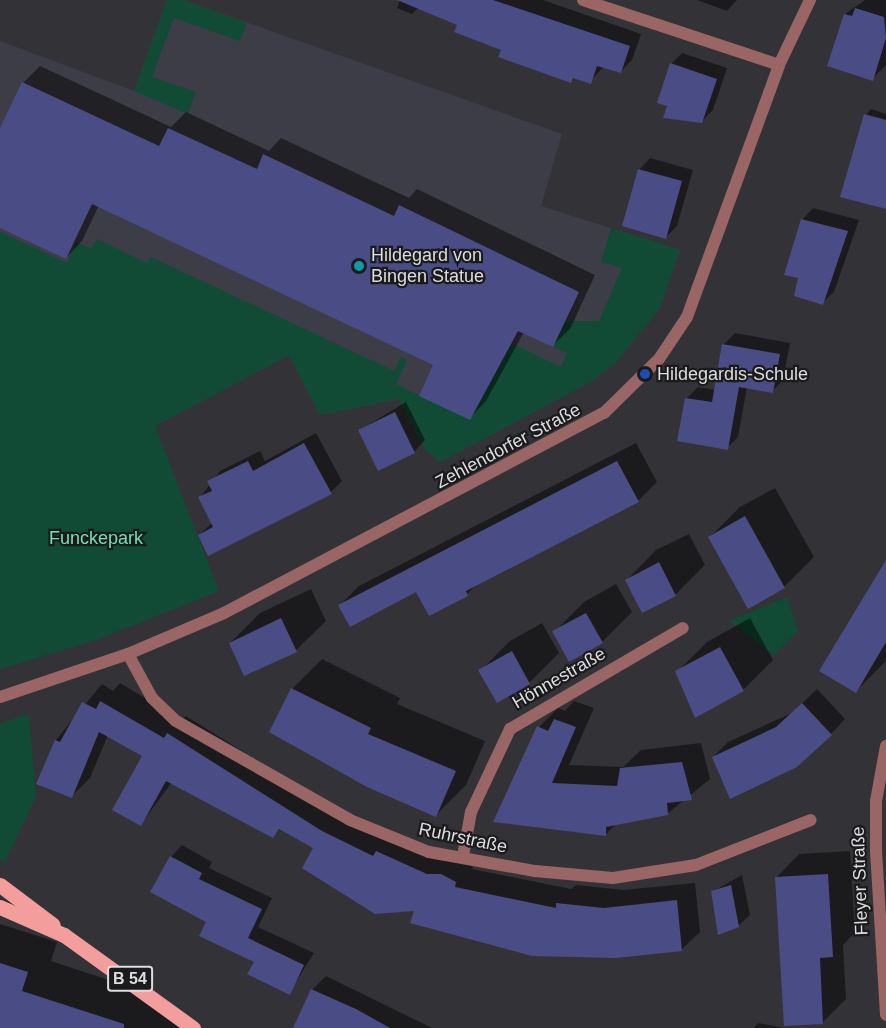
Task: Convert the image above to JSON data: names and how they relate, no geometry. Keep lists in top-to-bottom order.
{
  "streets": {
    "main road": ["B 54"],
    "street": [
      "Zehlendorfer Straße",
      "Hönnestraße",
      "Ruhrstraße",
      "Fleyer Straße"
    ]
  },
  "crossings": [
    ["Zehlendorfer Straße", "Ruhrstraße"],
    ["Hönnestraße", "Ruhrstraße"]
  ],
  "parks": ["Funckepark"],
  "places": ["Hildegard von Bingen Statue", "Hildegardis-Schule"]
}
